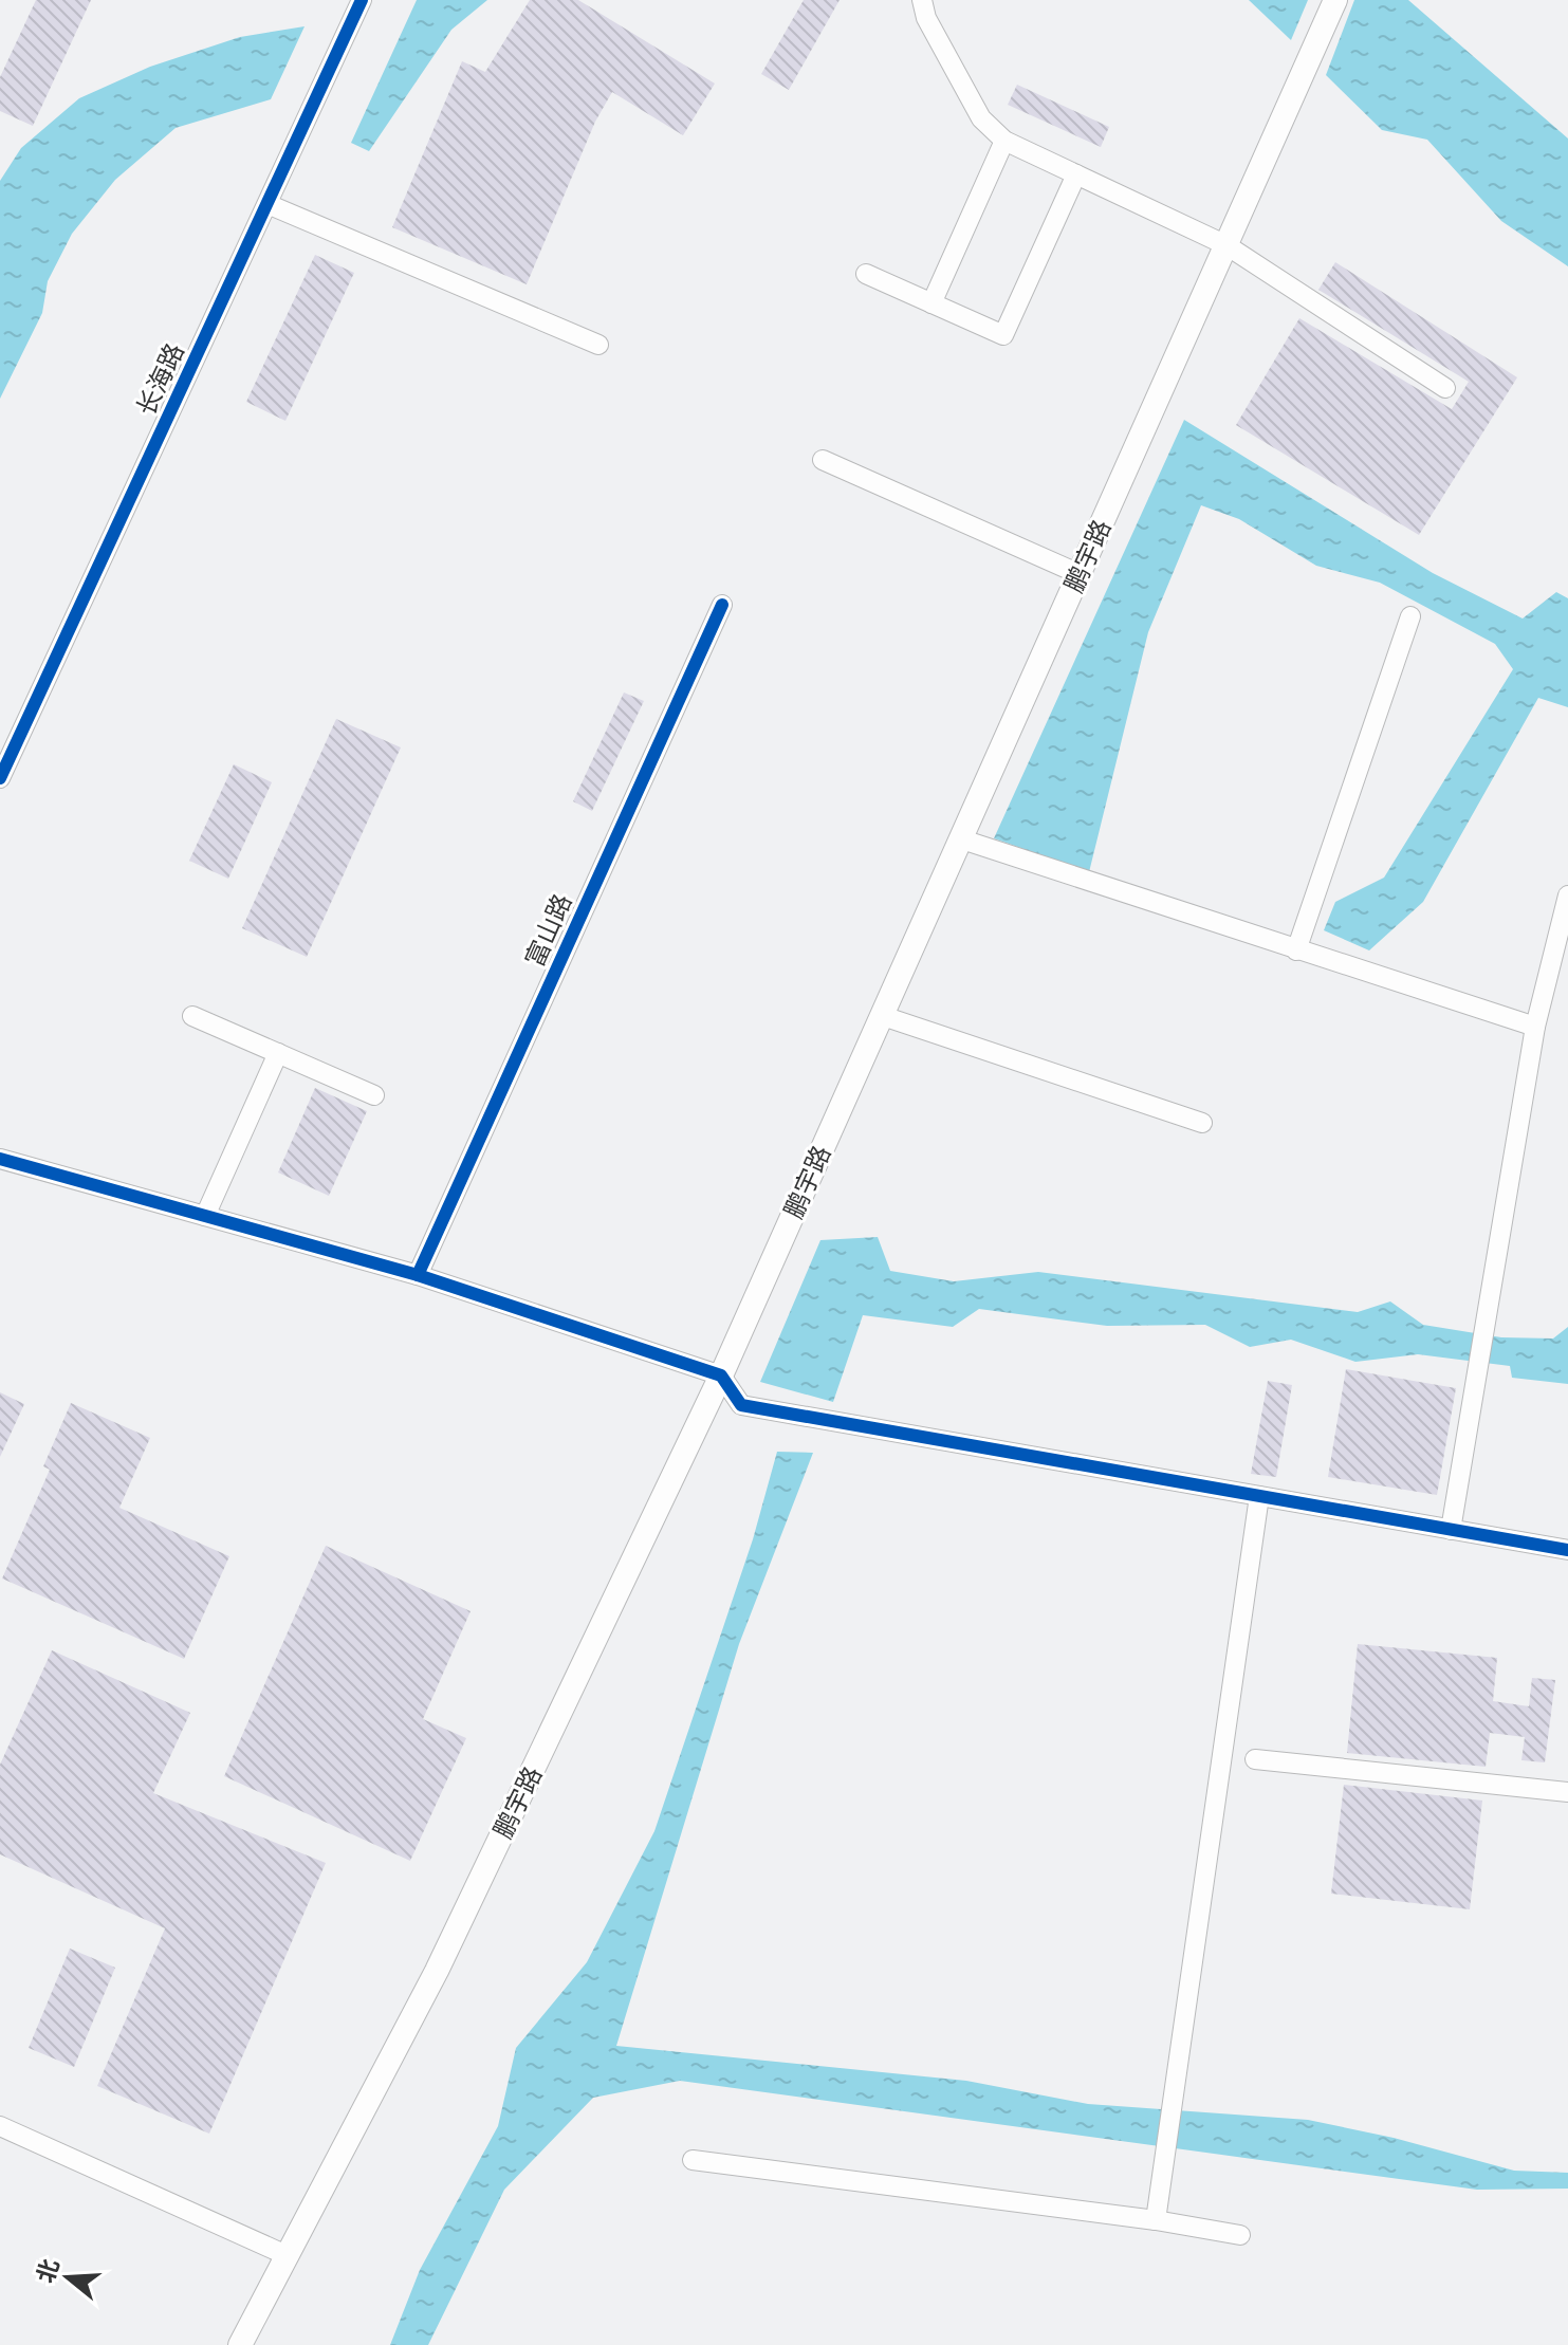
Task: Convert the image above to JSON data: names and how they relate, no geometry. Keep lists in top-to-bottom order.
{
  "streets": {
    "main road": ["鹏宇路"],
    "street": ["长海路", "富山路"]
  },
  "north": "left"
}
